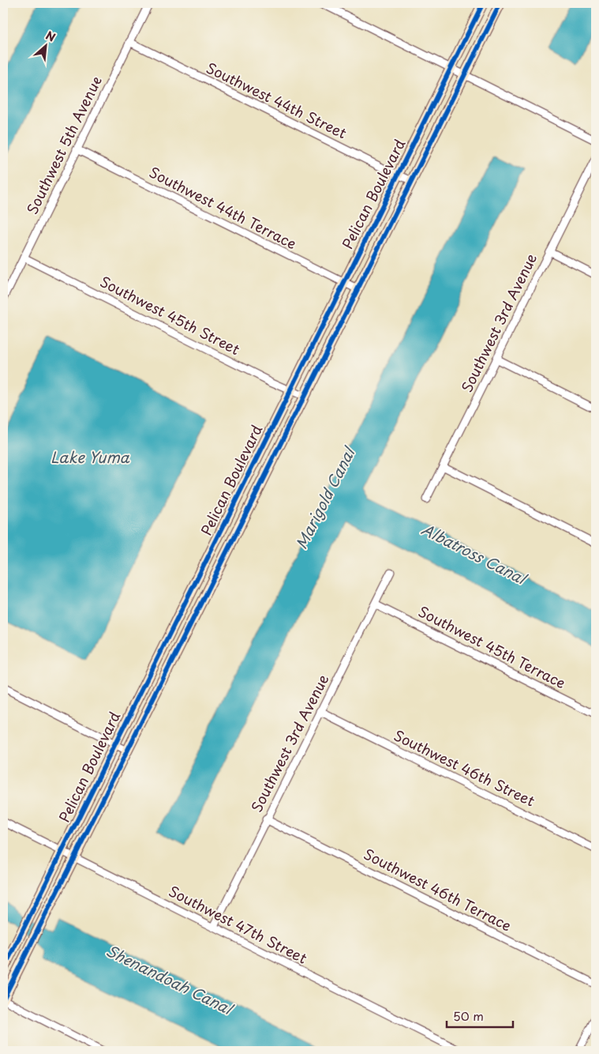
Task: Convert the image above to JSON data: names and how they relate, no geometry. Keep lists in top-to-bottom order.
{
  "streets": {
    "street": [
      "Southwest 44th Street",
      "Southwest 5th Avenue",
      "Pelican Boulevard",
      "Southwest 44th Terrace",
      "Southwest 45th Street",
      "Southwest 3rd Avenue",
      "Southwest 45th Terrace",
      "Southwest 46th Street",
      "Southwest 46th Terrace",
      "Southwest 47th Street"
    ]
  },
  "crossings": [
    ["Southwest 44th Street", "Southwest 5th Avenue"],
    ["Southwest 44th Street", "Pelican Boulevard"],
    ["Southwest 5th Avenue", "Southwest 44th Terrace"],
    ["Southwest 5th Avenue", "Southwest 45th Street"],
    ["Pelican Boulevard", "Southwest 44th Terrace"],
    ["Pelican Boulevard", "Southwest 45th Street"],
    ["Pelican Boulevard", "Southwest 47th Street"],
    ["Southwest 3rd Avenue", "Southwest 45th Terrace"],
    ["Southwest 3rd Avenue", "Southwest 46th Street"],
    ["Southwest 3rd Avenue", "Southwest 46th Terrace"],
    ["Southwest 3rd Avenue", "Southwest 47th Street"]
  ],
  "water": [
    "Lake Yuma",
    "Marigold Canal",
    "Albatross Canal",
    "Shenandoah Canal"
  ],
  "scale_bar": "50 m",
  "north": "top right"
}
